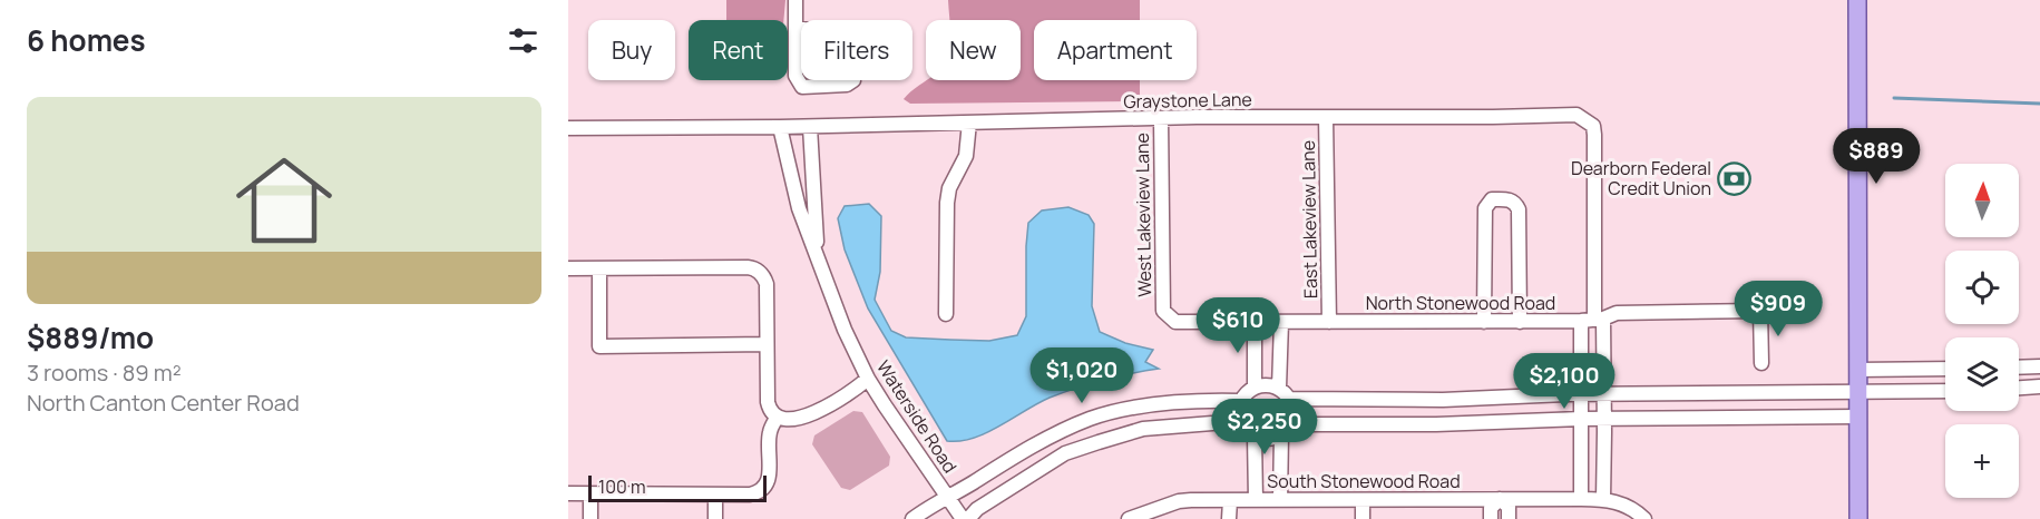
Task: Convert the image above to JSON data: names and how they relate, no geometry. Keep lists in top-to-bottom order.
{
  "streets": {
    "street": [
      "Graystone Lane",
      "West Lakeview Lane",
      "East Lakeview Lane",
      "North Stonewood Road",
      "Waterside Road",
      "South Stonewood Road"
    ]
  },
  "crossings": [
    ["Graystone Lane", "West Lakeview Lane"],
    ["Graystone Lane", "East Lakeview Lane"],
    ["Graystone Lane", "North Stonewood Road"],
    ["Graystone Lane", "Waterside Road"],
    ["West Lakeview Lane", "North Stonewood Road"],
    ["East Lakeview Lane", "North Stonewood Road"]
  ],
  "places": {
    "bank": ["Dearborn Federal Credit Union"]
  },
  "scale_bar": "100 m",
  "north": "top",
  "page": {
    "heading": "6 homes",
    "chip": [
      "Buy",
      "Rent",
      "Filters",
      "New",
      "Apartment"
    ],
    "list": [
      {
        "name": "$889/mo",
        "note": "3 rooms · 89 m² · North Canton Center Road"
      }
    ],
    "price": [
      "$889",
      "$909",
      "$610",
      "$1,020",
      "$2,100",
      "$2,250"
    ],
    "map_buttons": "+",
    "scale": "100 m"
  }
}
